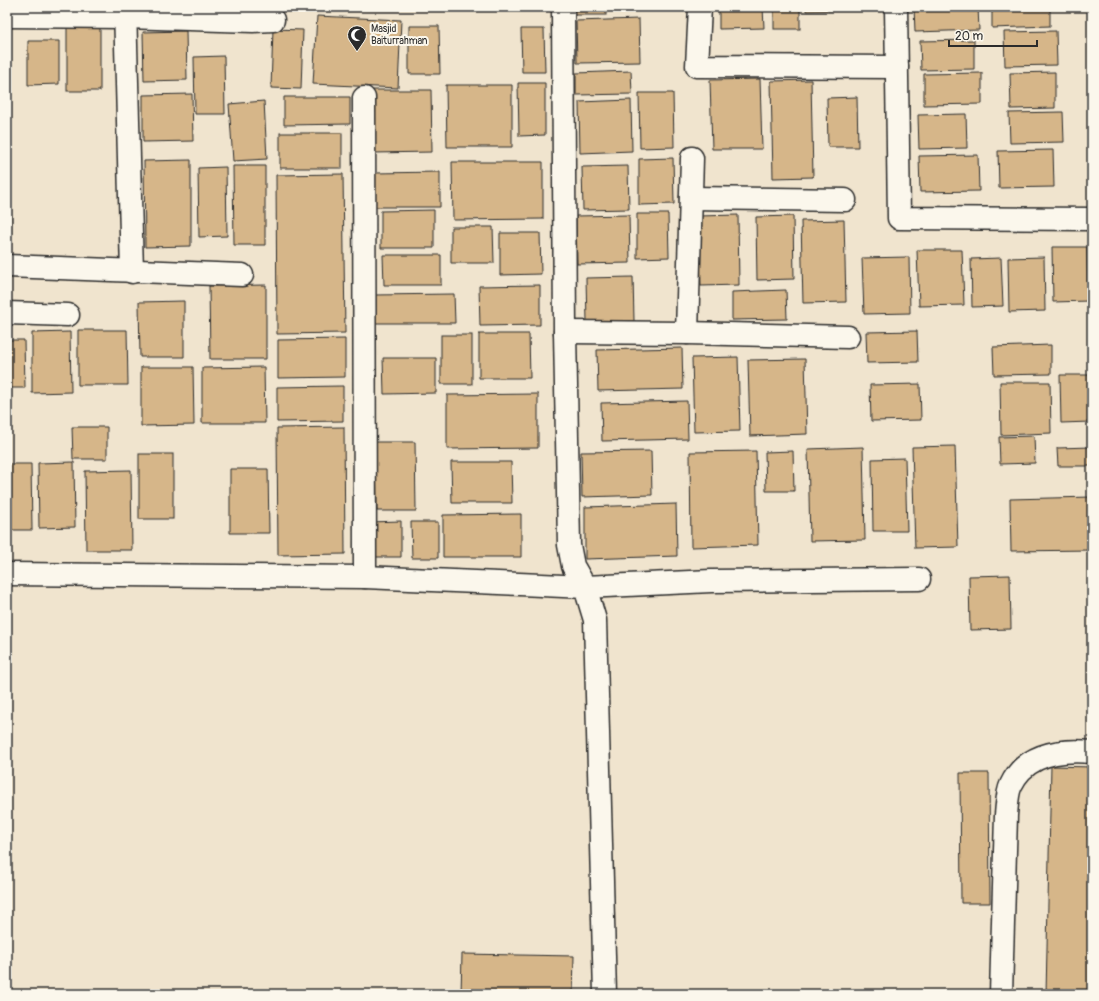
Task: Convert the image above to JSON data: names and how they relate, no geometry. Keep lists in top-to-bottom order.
{
  "places": {
    "mosque": ["Masjid Baiturrahman"]
  },
  "scale_bar": "20 m"
}
